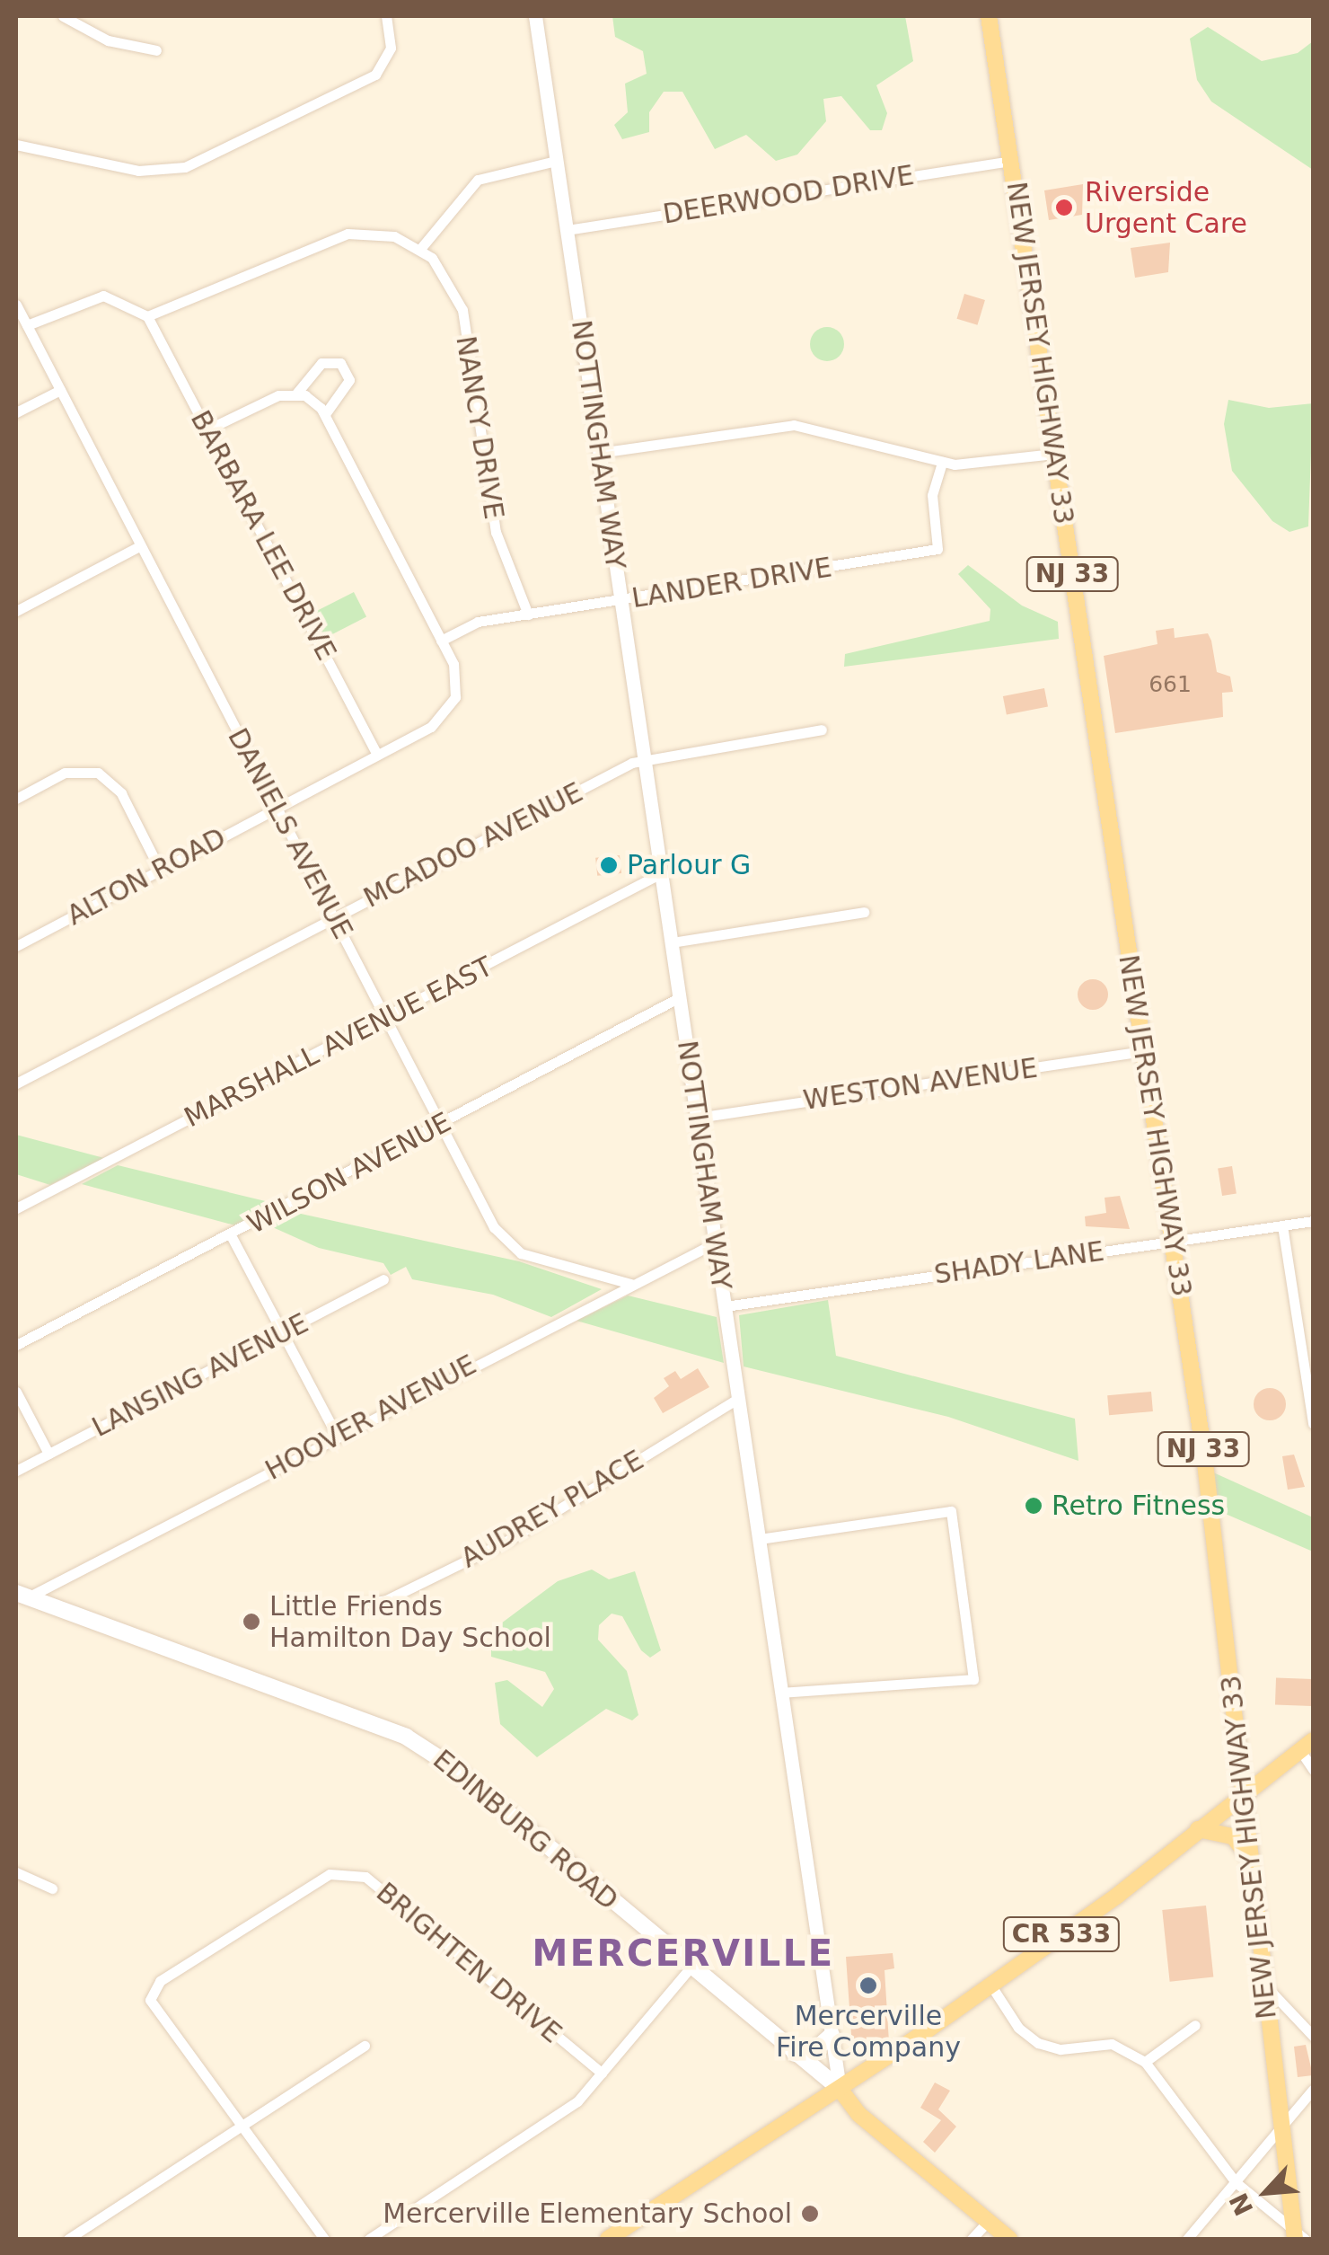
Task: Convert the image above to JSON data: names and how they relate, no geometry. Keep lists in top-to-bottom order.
{
  "streets": {
    "main road": [
      "NEW JERSEY HIGHWAY 33",
      "NJ 33",
      "EDINBURG ROAD",
      "CR 533"
    ],
    "street": [
      "DEERWOOD DRIVE",
      "NANCY DRIVE",
      "NOTTINGHAM WAY",
      "BARBARA LEE DRIVE",
      "LANDER DRIVE",
      "DANIELS AVENUE",
      "MCADOO AVENUE",
      "ALTON ROAD",
      "MARSHALL AVENUE EAST",
      "WESTON AVENUE",
      "WILSON AVENUE",
      "SHADY LANE",
      "LANSING AVENUE",
      "HOOVER AVENUE",
      "AUDREY PLACE",
      "BRIGHTEN DRIVE"
    ]
  },
  "crossings": [
    ["DEERWOOD DRIVE", "NEW JERSEY HIGHWAY 33"],
    ["DEERWOOD DRIVE", "NOTTINGHAM WAY"],
    ["NEW JERSEY HIGHWAY 33", "WESTON AVENUE"],
    ["NEW JERSEY HIGHWAY 33", "SHADY LANE"],
    ["NEW JERSEY HIGHWAY 33", "CR 533"],
    ["NANCY DRIVE", "LANDER DRIVE"],
    ["NOTTINGHAM WAY", "LANDER DRIVE"],
    ["NOTTINGHAM WAY", "MCADOO AVENUE"],
    ["NOTTINGHAM WAY", "MARSHALL AVENUE EAST"],
    ["NOTTINGHAM WAY", "WESTON AVENUE"],
    ["NOTTINGHAM WAY", "WILSON AVENUE"],
    ["NOTTINGHAM WAY", "SHADY LANE"],
    ["NOTTINGHAM WAY", "HOOVER AVENUE"],
    ["NOTTINGHAM WAY", "AUDREY PLACE"],
    ["NOTTINGHAM WAY", "EDINBURG ROAD"],
    ["NOTTINGHAM WAY", "CR 533"],
    ["BARBARA LEE DRIVE", "ALTON ROAD"],
    ["LANDER DRIVE", "ALTON ROAD"],
    ["DANIELS AVENUE", "MCADOO AVENUE"],
    ["DANIELS AVENUE", "ALTON ROAD"],
    ["DANIELS AVENUE", "MARSHALL AVENUE EAST"],
    ["DANIELS AVENUE", "WILSON AVENUE"],
    ["DANIELS AVENUE", "HOOVER AVENUE"],
    ["HOOVER AVENUE", "EDINBURG ROAD"],
    ["EDINBURG ROAD", "CR 533"]
  ],
  "districts": ["MERCERVILLE"],
  "places": [
    "Riverside Urgent Care",
    "Parlour G",
    "Retro Fitness",
    "Little Friends Hamilton Day School",
    "Mercerville Fire Company",
    "Mercerville Elementary School"
  ],
  "house_numbers": ["661"],
  "north": "bottom left"
}
